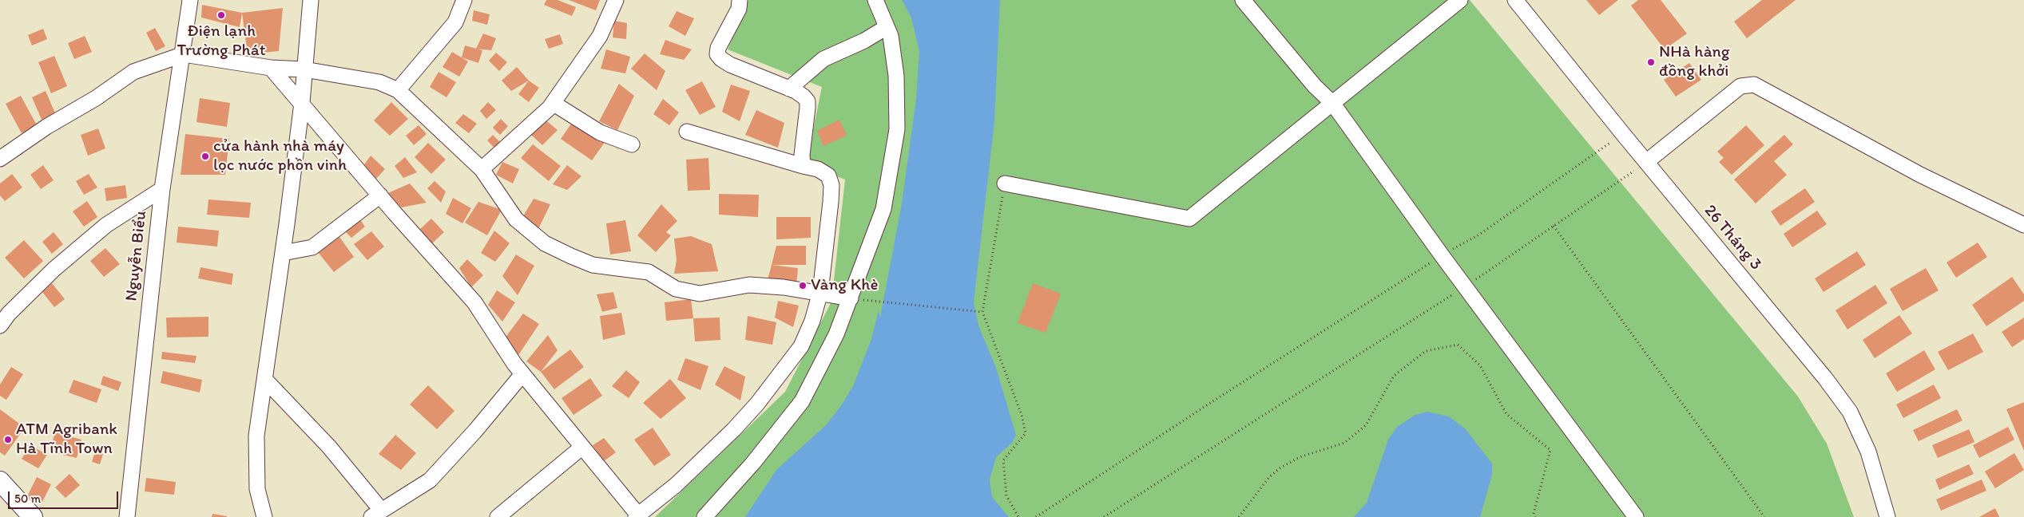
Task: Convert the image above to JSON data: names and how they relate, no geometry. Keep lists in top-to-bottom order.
{
  "streets": {
    "street": ["26 Tháng 3", "Nguyễn Biểu"]
  },
  "places": [
    "Điện lạnh Trường Phát",
    "NHà hàng đồng khởi",
    "cửa hành nhà máy lọc nước phồn vinh",
    "Vàng Khè",
    "ATM Agribank Hà Tĩnh Town"
  ],
  "scale_bar": "50 m"
}
